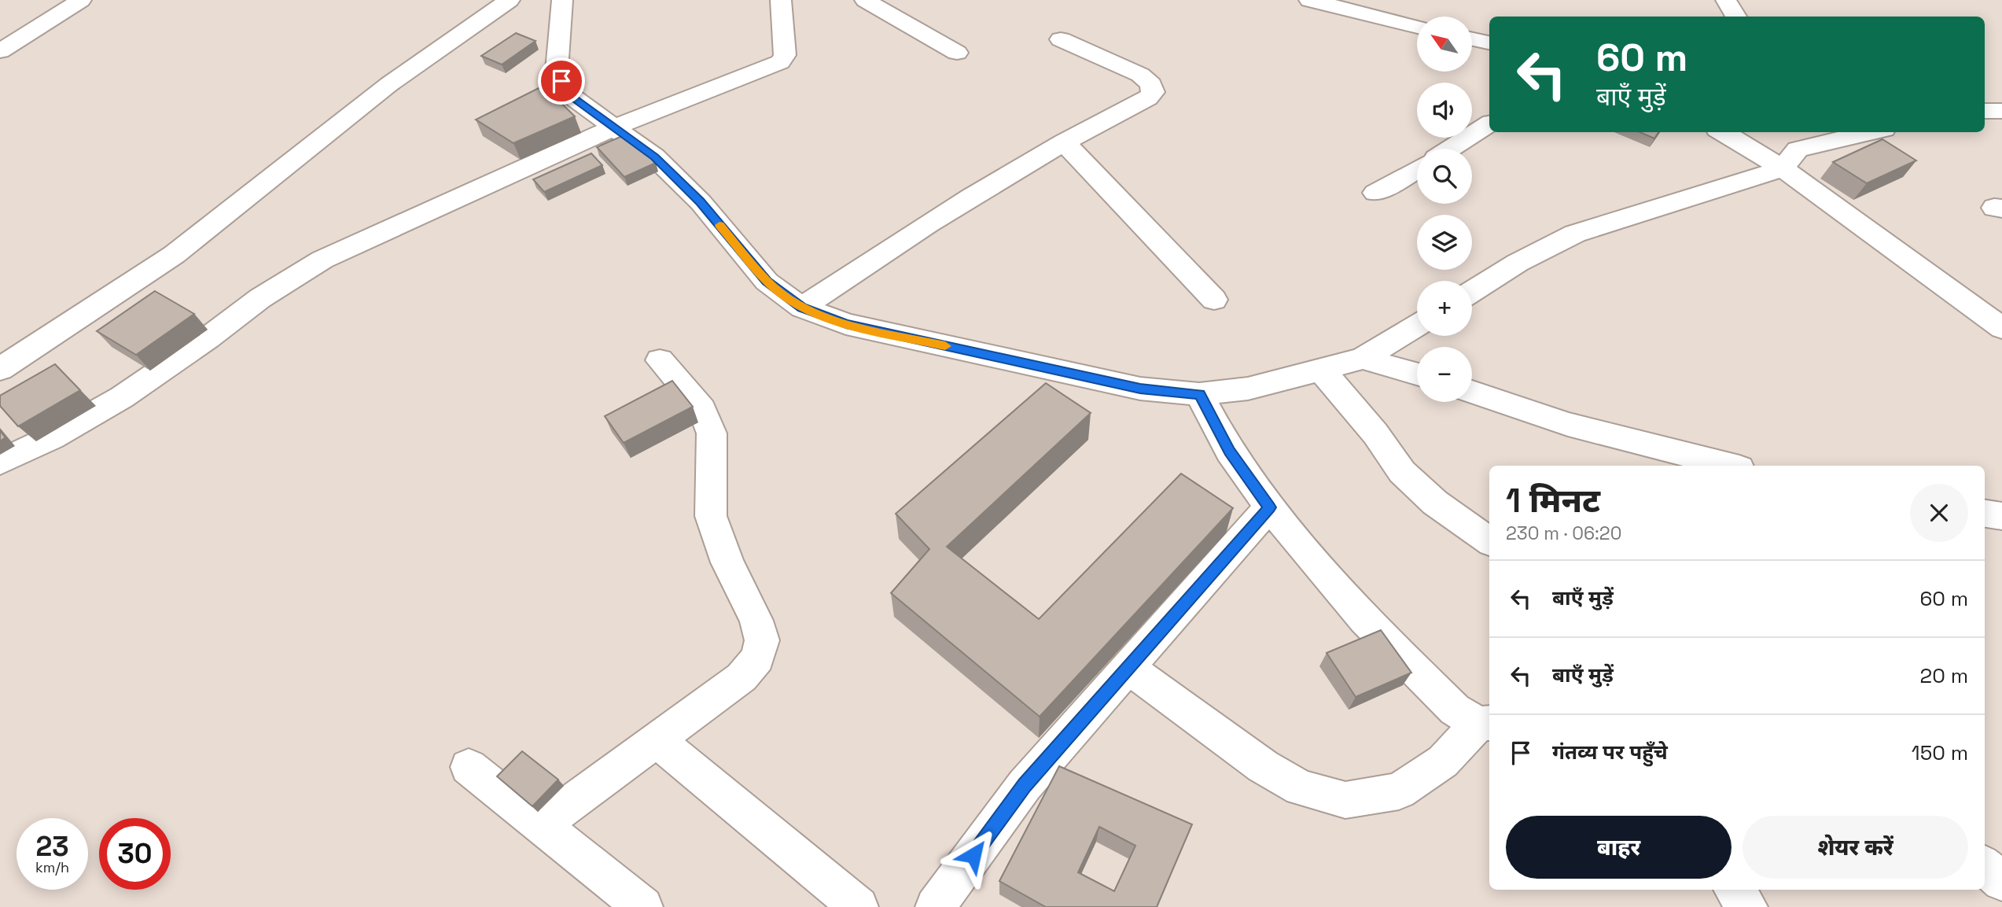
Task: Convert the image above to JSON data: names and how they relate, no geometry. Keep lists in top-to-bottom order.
{
  "north": "top left",
  "page": {
    "map_buttons": ["+", "−"],
    "turn": ["60 m", "बाएँ मुड़ें"],
    "heading": ["1 मिनट", "230 m · 06:20"],
    "list": [
      {
        "name": "बाएँ मुड़ें",
        "value": "60 m"
      },
      {
        "name": "बाएँ मुड़ें",
        "value": "20 m"
      },
      {
        "name": "गंतव्य पर पहुँचे",
        "value": "150 m"
      }
    ],
    "buttons": ["बाहर", "शेयर करें"],
    "speed": "23 km/h",
    "limit": "30"
  }
}
